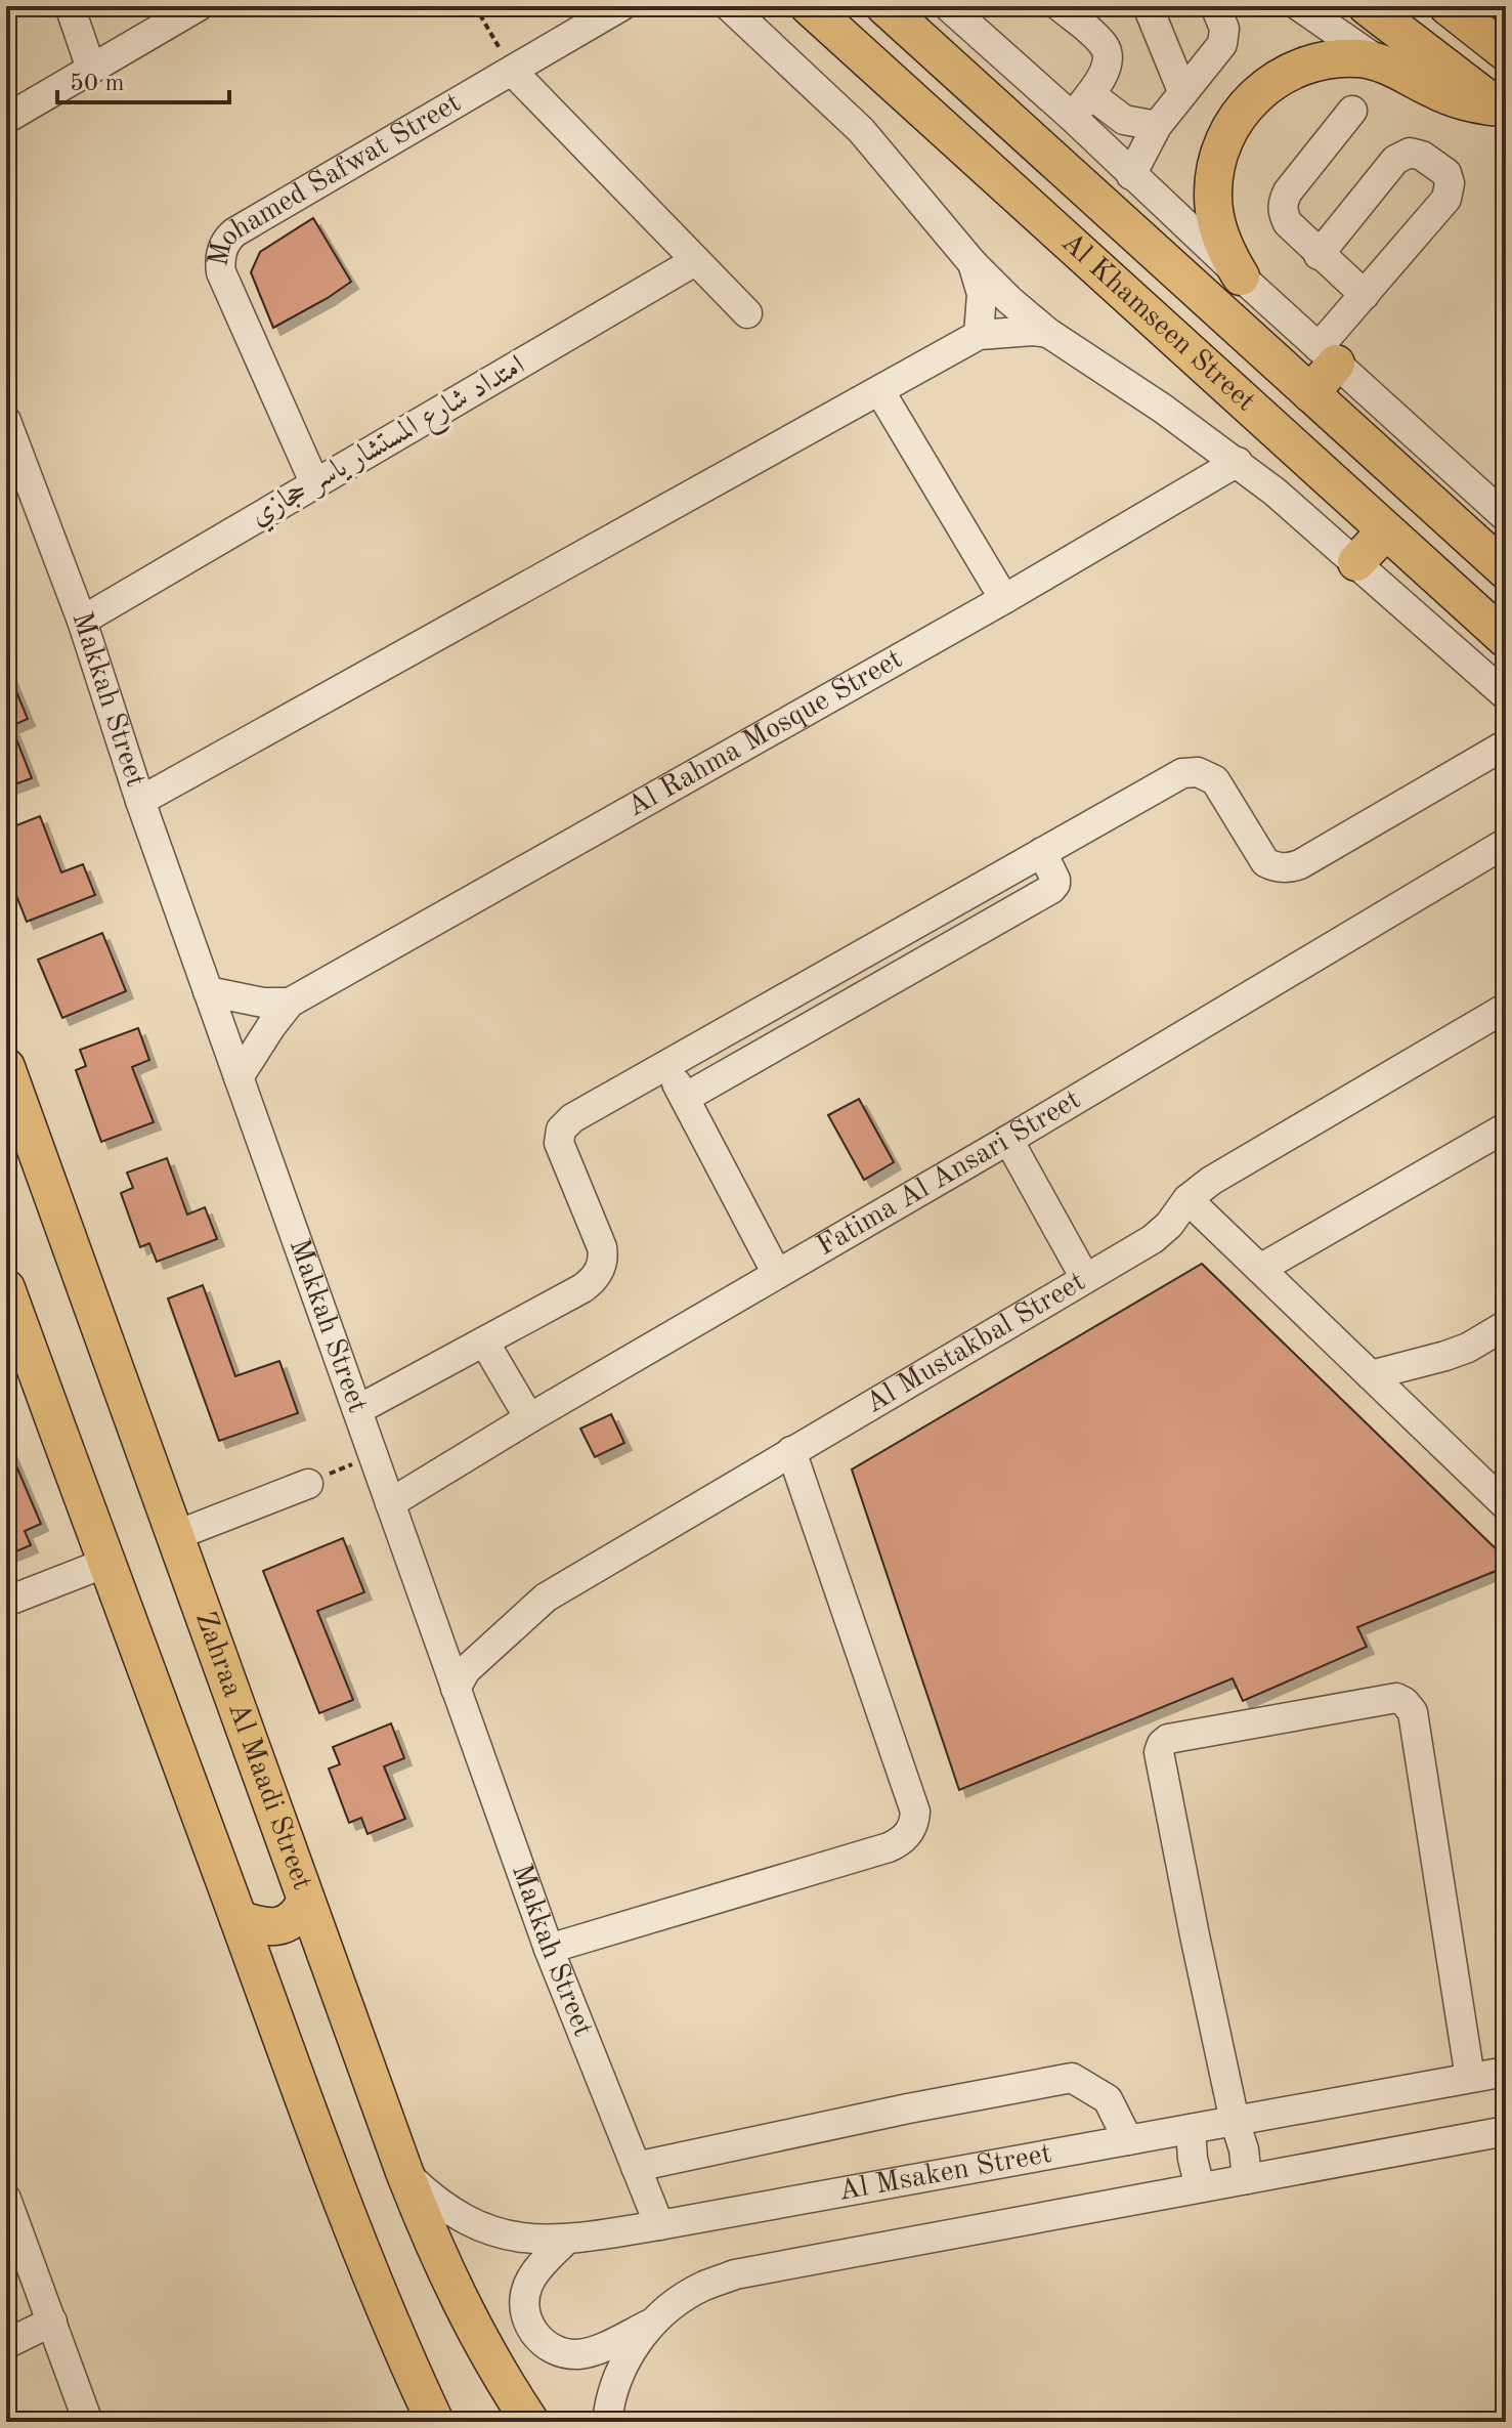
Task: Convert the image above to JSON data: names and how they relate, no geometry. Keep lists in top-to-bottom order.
{
  "streets": {
    "main road": ["Al Khamseen Street", "Zahraa Al Maadi Street"],
    "street": [
      "Mohamed Safwat Street",
      "امتداد شارع المستشار ياسر حجازي",
      "Makkah Street",
      "Al Rahma Mosque Street",
      "Fatima Al Ansari Street",
      "Al Mustakbal Street",
      "Al Msaken Street"
    ]
  },
  "crossings": [
    ["Mohamed Safwat Street", "امتداد شارع المستشار ياسر حجازي"],
    ["امتداد شارع المستشار ياسر حجازي", "Makkah Street"],
    ["Makkah Street", "Al Rahma Mosque Street"],
    ["Makkah Street", "Fatima Al Ansari Street"],
    ["Makkah Street", "Al Mustakbal Street"],
    ["Makkah Street", "Al Msaken Street"],
    ["Zahraa Al Maadi Street", "Al Msaken Street"]
  ],
  "scale_bar": "50 m"
}
